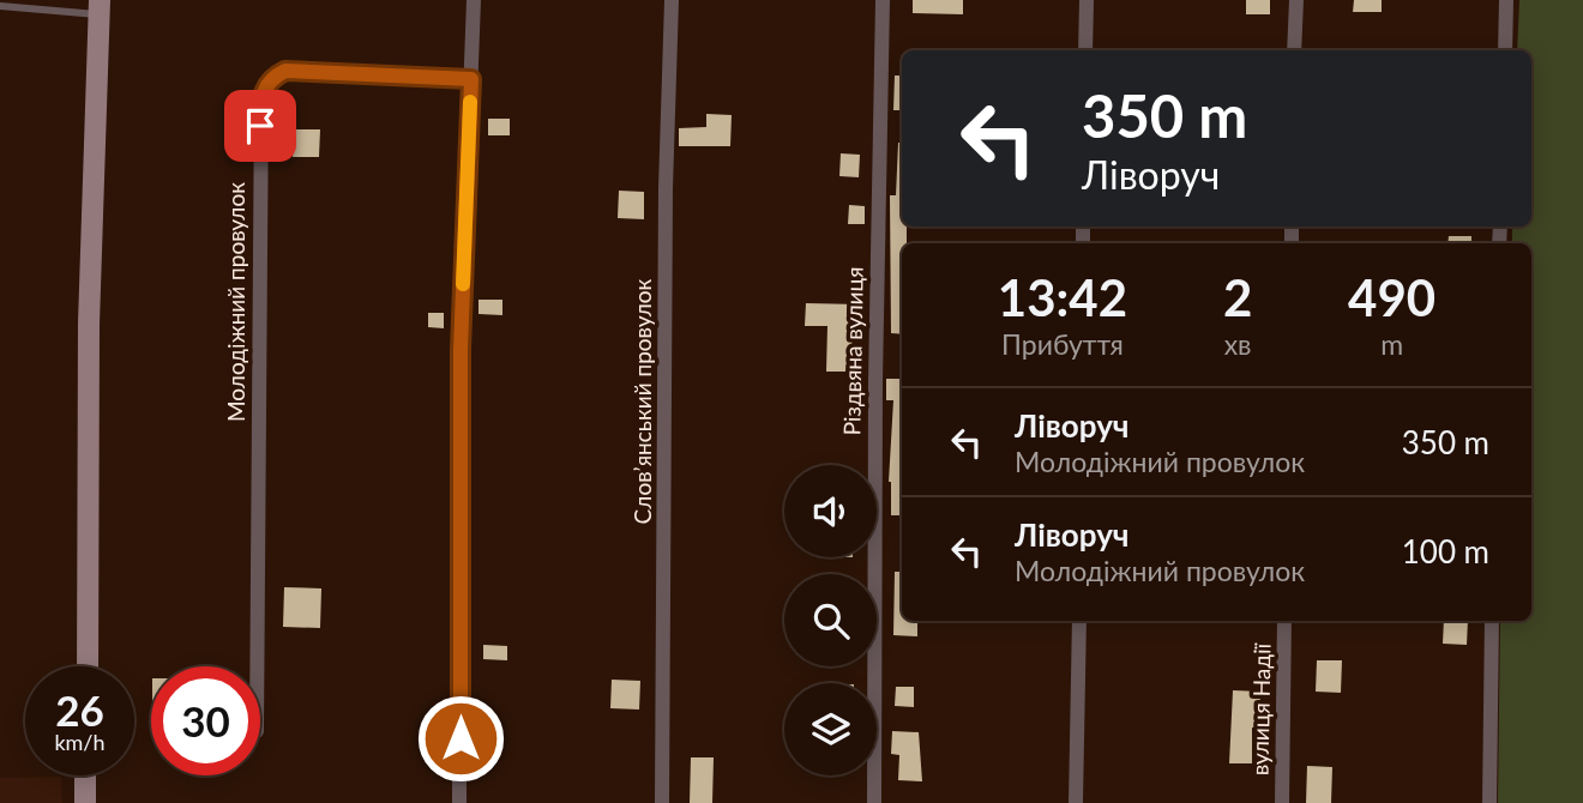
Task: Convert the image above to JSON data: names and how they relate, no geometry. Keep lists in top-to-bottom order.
{
  "streets": {
    "street": [
      "Молодіжний провулок",
      "Різдвяна вулиця",
      "Словʼянський провулок",
      "вулиця Надії"
    ]
  },
  "page": {
    "turn": ["350 m", "Ліворуч"],
    "eta": [
      "13:42",
      "Прибуття",
      "2",
      "хв",
      "490",
      "m"
    ],
    "list": [
      {
        "name": "Ліворуч",
        "note": "Молодіжний провулок",
        "value": "350 m"
      },
      {
        "name": "Ліворуч",
        "note": "Молодіжний провулок",
        "value": "100 m"
      }
    ],
    "speed": "26 km/h",
    "limit": "30"
  }
}
